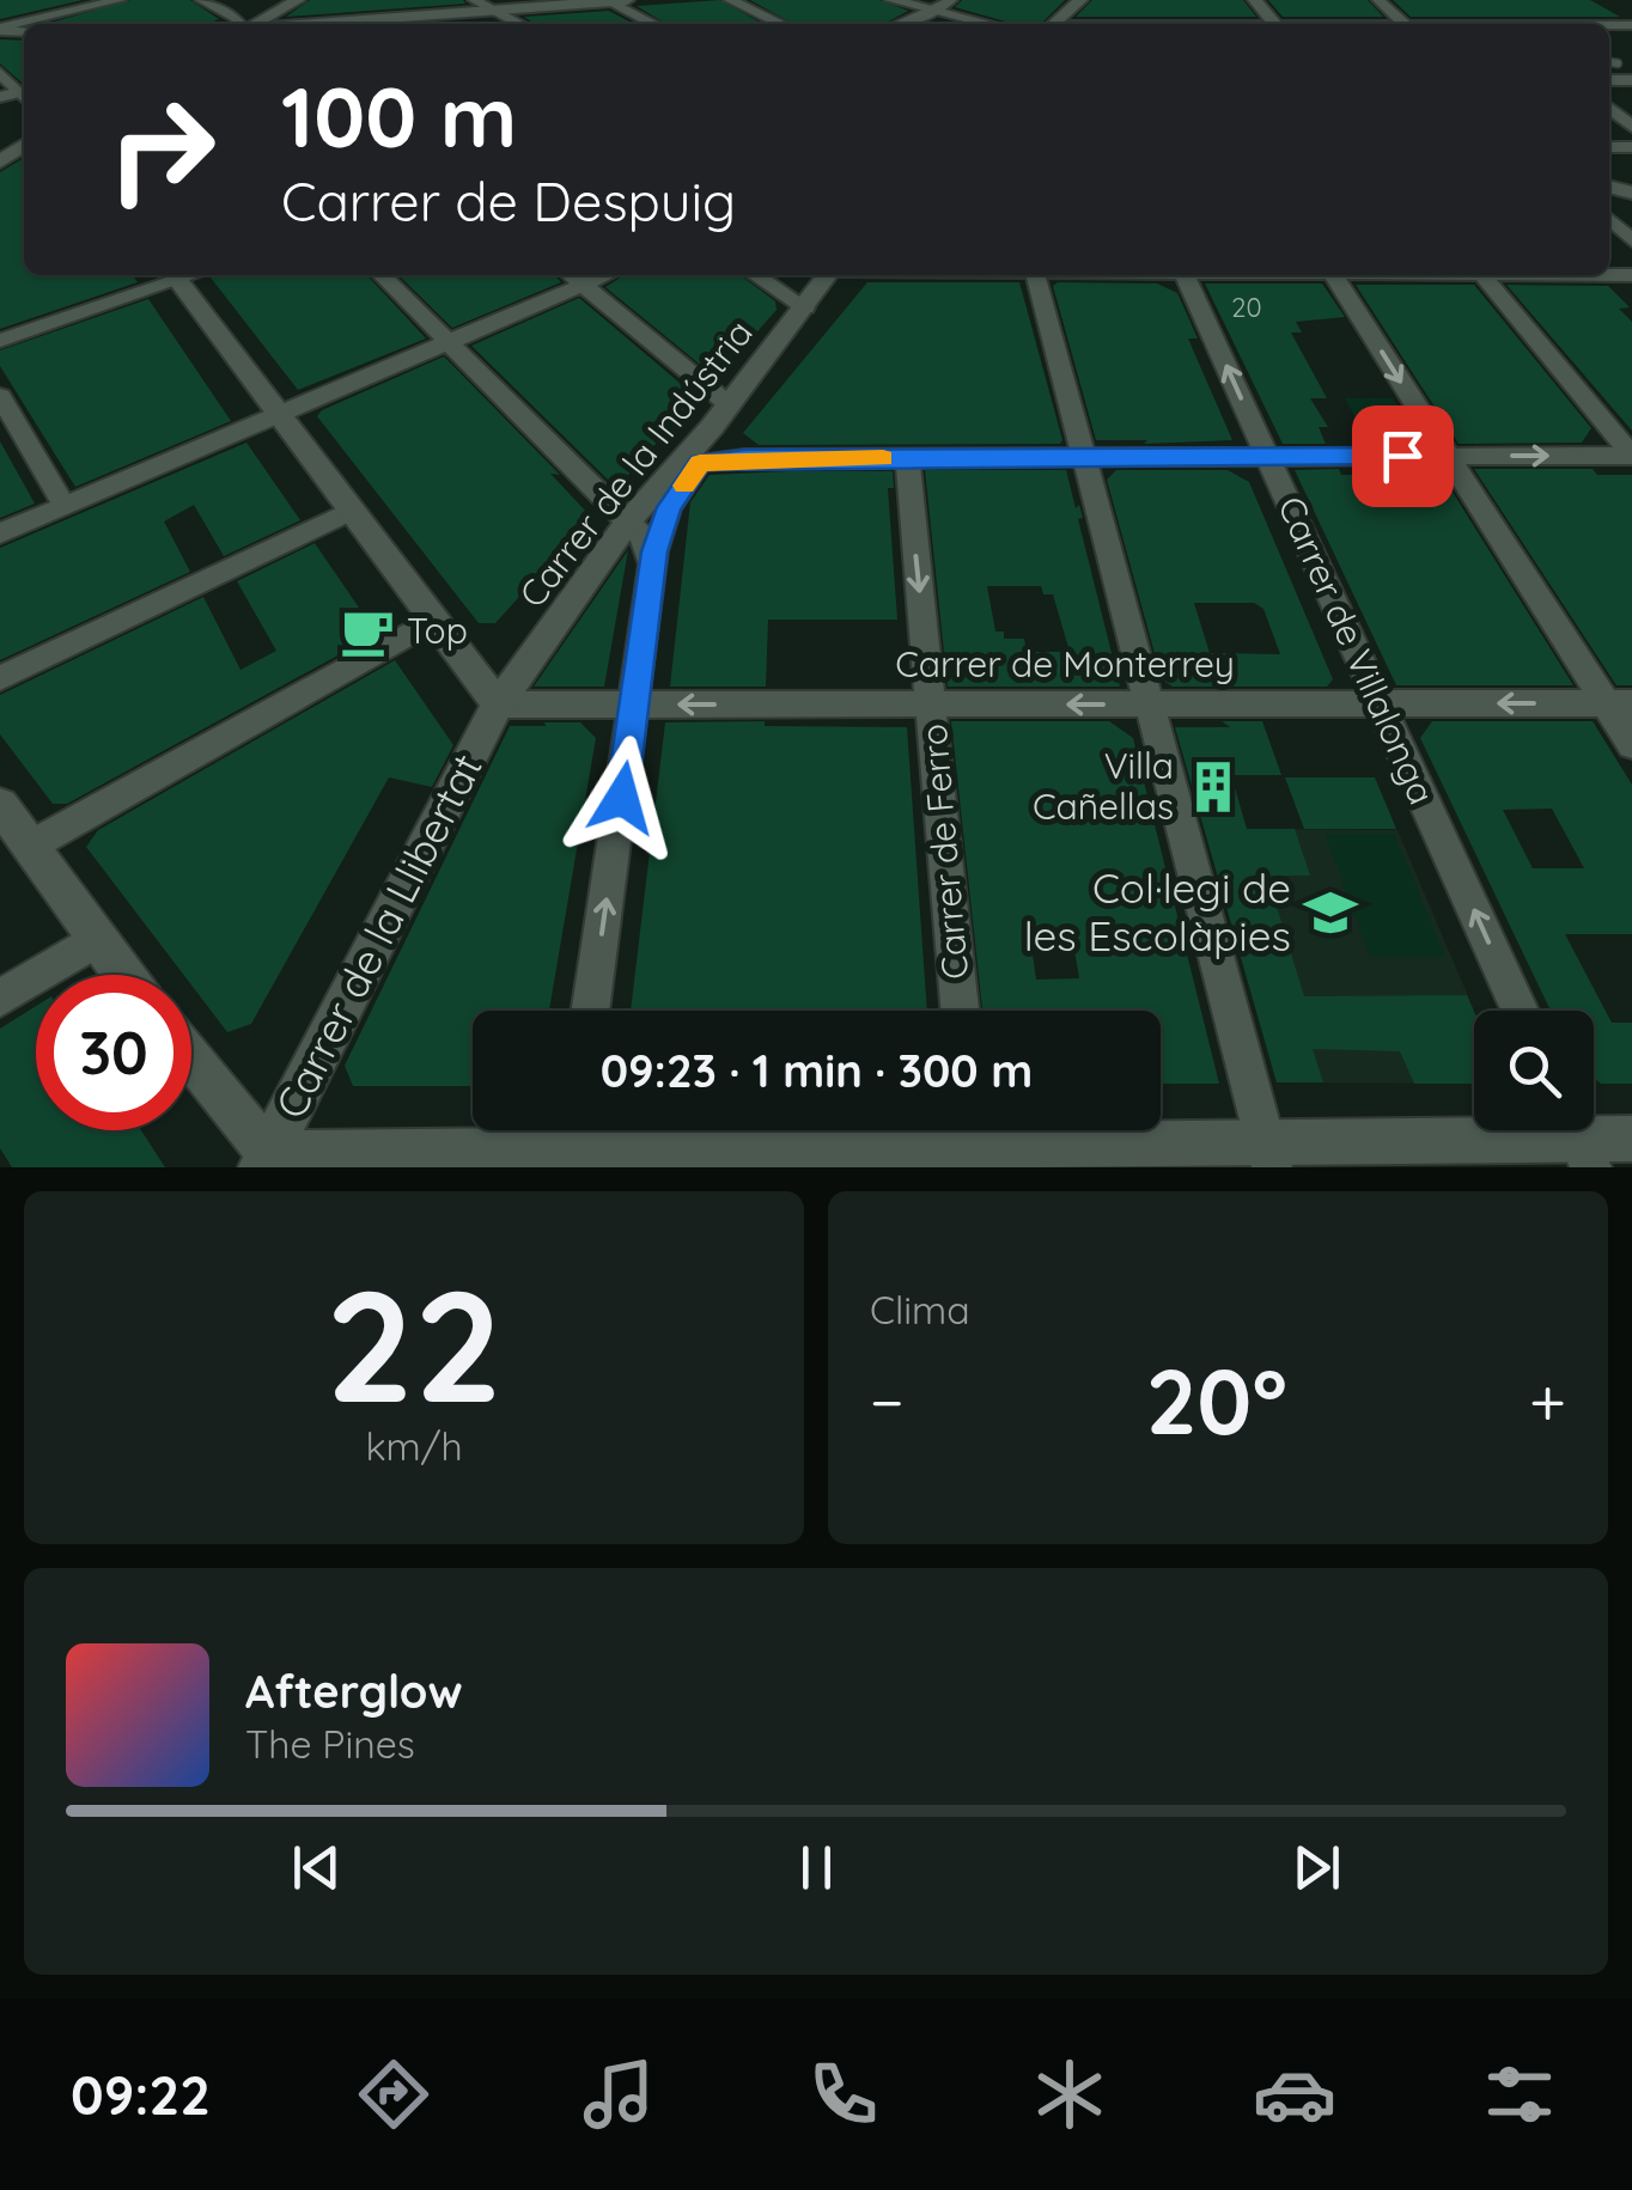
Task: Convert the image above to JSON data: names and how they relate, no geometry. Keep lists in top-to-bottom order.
{
  "streets": {
    "street": [
      "Carrer de la Indústria",
      "Carrer de Villalonga",
      "Carrer de Monterrey",
      "Carrer de Ferro",
      "Carrer de la Llibertat"
    ]
  },
  "crossings": [
    ["Carrer de la Indústria", "Carrer de Monterrey"],
    ["Carrer de la Indústria", "Carrer de la Llibertat"],
    ["Carrer de Villalonga", "Carrer de Monterrey"],
    ["Carrer de Monterrey", "Carrer de Ferro"],
    ["Carrer de Monterrey", "Carrer de la Llibertat"]
  ],
  "one_way": ["Carrer de Monterrey"],
  "places": {
    "cafe": ["Top"],
    "building": ["Villa Cañellas"],
    "school or university": ["Col·legi de les Escolàpies"]
  },
  "house_numbers": ["20"],
  "page": {
    "turn": ["100 m", "Carrer de Despuig"],
    "limit": "30",
    "trip": "09:23 · 1 min · 300 m",
    "tile": [
      ["22", "km/h"],
      "Clima"
    ],
    "heat": ["−", "20°", "+"],
    "song": ["Afterglow", "The Pines"],
    "tabs": "09:22"
  }
}
